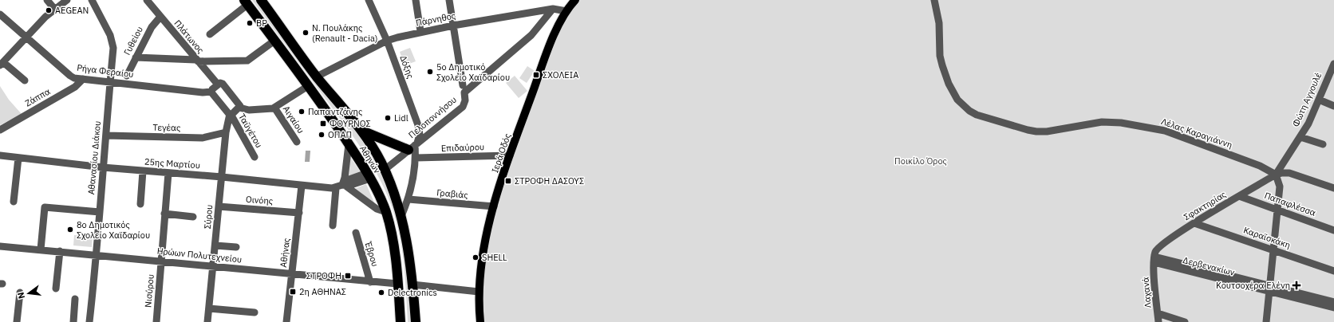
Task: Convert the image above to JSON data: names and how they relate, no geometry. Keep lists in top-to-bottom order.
{
  "streets": {
    "highway": ["Αθηνών"],
    "main road": ["Ιερά Οδός"],
    "street": [
      "Πάρνηθος",
      "Πλάτωνος",
      "Γυθείου",
      "Δόξης",
      "Ρήγα Φεραίου",
      "Ζάππα",
      "Φώτη Αγγουλέ",
      "Πελοποννήσου",
      "Αιγαίου",
      "Τεγέας",
      "Ταϋγέτου",
      "Λέλας Καραγιάννη",
      "Επιδαύρου",
      "Αθανασίου Διάκου",
      "25ης Μαρτίου",
      "Γραβιάς",
      "Οινόης",
      "Παπαφλέσσα",
      "Σφακτηρίας",
      "Σύρου",
      "Καραϊσκάκη",
      "Αθήνας",
      "Έβρου",
      "Ηρώων Πολυτεχνείου",
      "Δερβενακίων",
      "Νισύρου",
      "Λαχανά"
    ]
  },
  "crossings": [
    ["Πάρνηθος", "Δόξης"],
    ["Πάρνηθος", "Πελοποννήσου"],
    ["Πάρνηθος", "Ιερά Οδός"],
    ["Πάρνηθος", "Αθηνών"],
    ["Πλάτωνος", "Γυθείου"],
    ["Δόξης", "Πελοποννήσου"],
    ["Ρήγα Φεραίου", "Ζάππα"],
    ["Ρήγα Φεραίου", "Ταϋγέτου"],
    ["Ρήγα Φεραίου", "Αθανασίου Διάκου"],
    ["Φώτη Αγγουλέ", "Λέλας Καραγιάννη"],
    ["Φώτη Αγγουλέ", "Σφακτηρίας"],
    ["Πελοποννήσου", "Αθηνών"],
    ["Τεγέας", "Αθανασίου Διάκου"],
    ["Τεγέας", "Σύρου"],
    ["Ταϋγέτου", "Σύρου"],
    ["Λέλας Καραγιάννη", "Σφακτηρίας"],
    ["Επιδαύρου", "Ιερά Οδός"],
    ["Ιερά Οδός", "Γραβιάς"],
    ["Αθανασίου Διάκου", "25ης Μαρτίου"],
    ["Αθανασίου Διάκου", "Ηρώων Πολυτεχνείου"],
    ["Αθηνών", "Ηρώων Πολυτεχνείου"],
    ["25ης Μαρτίου", "Σύρου"],
    ["25ης Μαρτίου", "Αθήνας"],
    ["25ης Μαρτίου", "Νισύρου"],
    ["Οινόης", "Σύρου"],
    ["Οινόης", "Αθήνας"],
    ["Παπαφλέσσα", "Σφακτηρίας"],
    ["Σφακτηρίας", "Καραϊσκάκη"],
    ["Σφακτηρίας", "Δερβενακίων"],
    ["Σφακτηρίας", "Λαχανά"],
    ["Σύρου", "Ηρώων Πολυτεχνείου"],
    ["Αθήνας", "Ηρώων Πολυτεχνείου"],
    ["Έβρου", "Ηρώων Πολυτεχνείου"],
    ["Ηρώων Πολυτεχνείου", "Νισύρου"],
    ["Δερβενακίων", "Λαχανά"]
  ],
  "parks": ["Ποικίλο Όρος"],
  "places": {
    "other": [
      "AEGEAN",
      "BP",
      "Ν. Πουλάκης (Renault - Dacia)",
      "5ο Δημοτικό Σχολείο Χαϊδαρίου",
      "Παπαντζάνης",
      "Lidl",
      "ΟΠΑΠ",
      "8ο Δημοτικός Σχολείο Χαϊδαρίου",
      "SHELL",
      "Delectronics"
    ],
    "transit": [
      "ΣΧΟΛΕΙΑ",
      "ΦΟΥΡΝΟΣ",
      "ΣΤΡΟΦΗ ΔΑΣΟΥΣ",
      "ΣΤΡΟΦΗ",
      "2η ΑΘΗΝΑΣ"
    ],
    "health": ["Κουτσοχέρα Ελένη"]
  },
  "north": "left"
}
